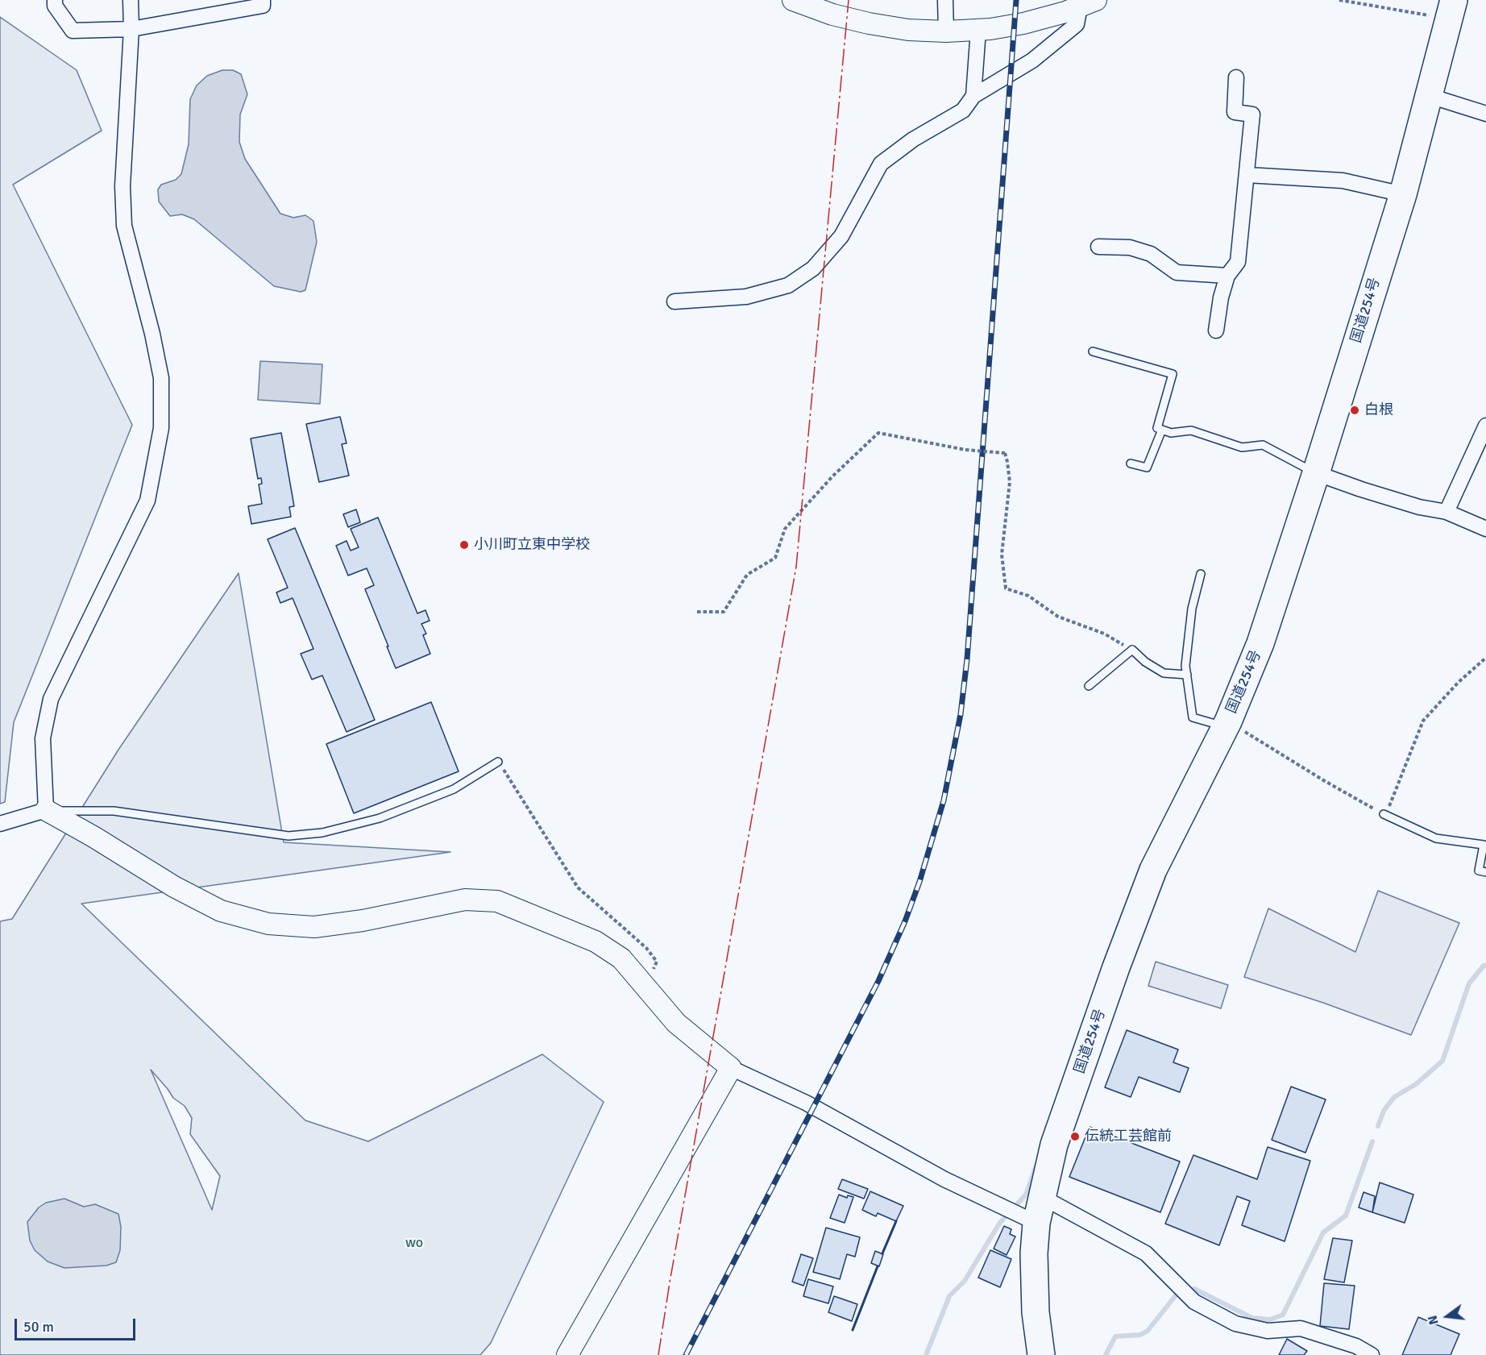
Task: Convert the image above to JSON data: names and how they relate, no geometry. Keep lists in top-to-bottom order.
{
  "streets": {
    "highway": ["国道254号"]
  },
  "parks": ["wo"],
  "places": ["白根", "小川町立東中学校", "伝統工芸館前"],
  "scale_bar": "50 m",
  "north": "left"
}
